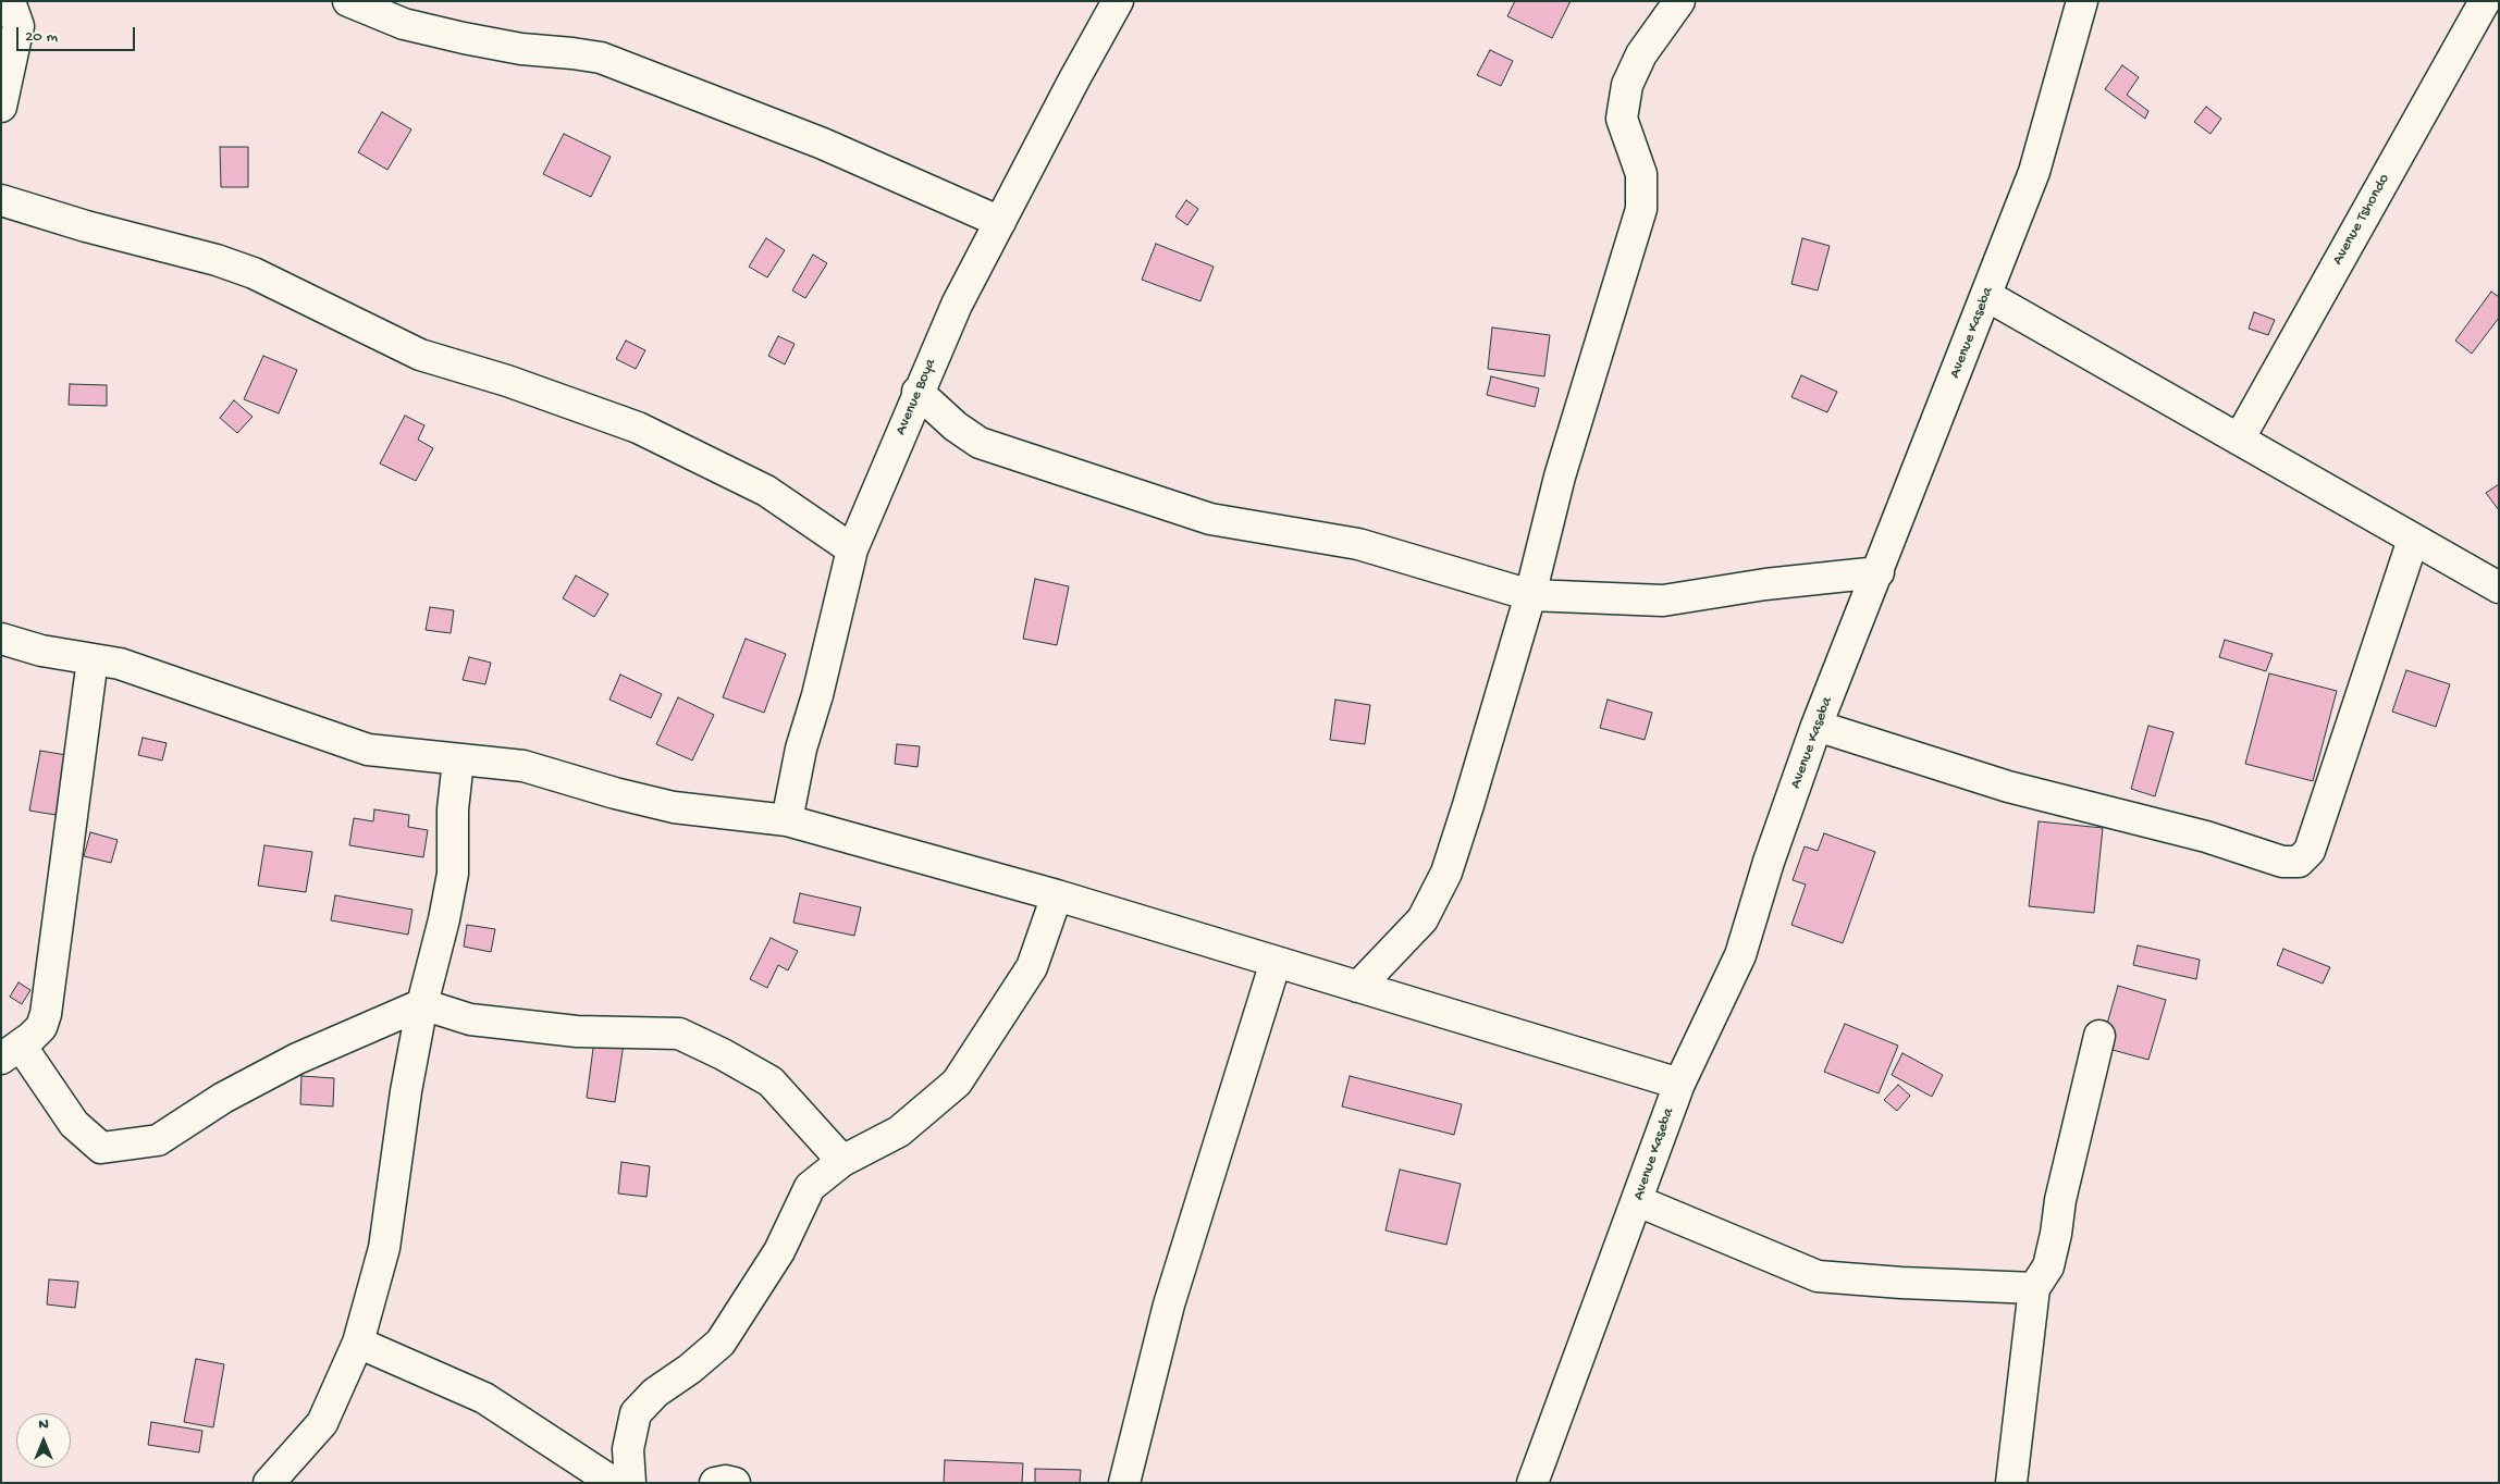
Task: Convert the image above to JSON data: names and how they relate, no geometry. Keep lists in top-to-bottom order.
{
  "streets": {
    "street": ["Avenue Tshondo", "Avenue Kaseba", "Avenue Boya"]
  },
  "scale_bar": "20 m",
  "north": "top"
}
